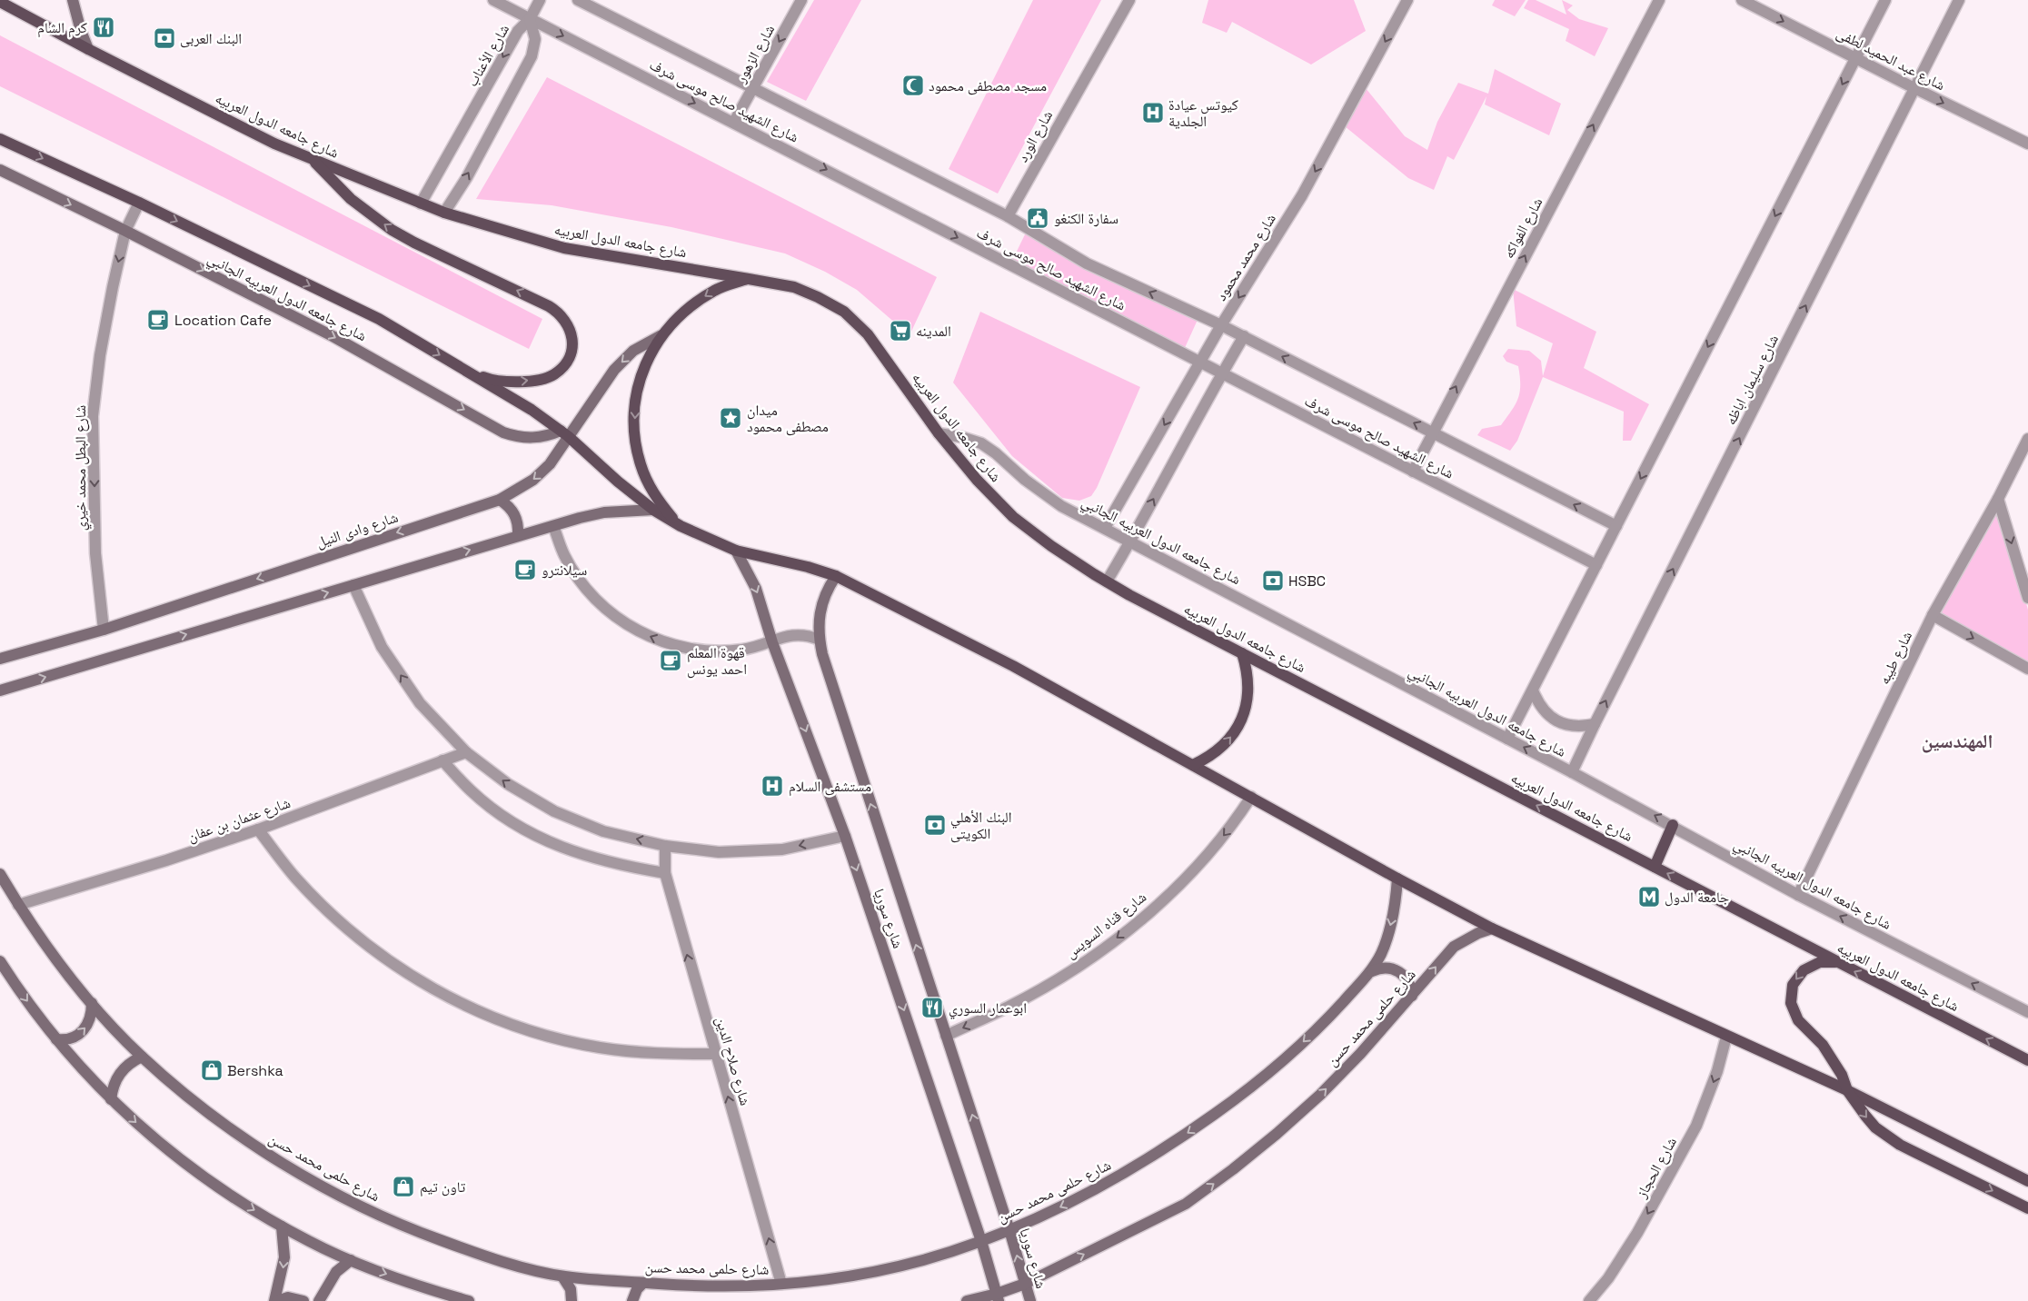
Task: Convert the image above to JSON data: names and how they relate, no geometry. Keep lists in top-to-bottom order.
{
  "streets": {
    "main road": ["شارع جامعه الدول العربيه"],
    "street": [
      "شارع الزهور",
      "شارع الأعناب",
      "شارع عبد الحميد لطفى",
      "شارع الشهيد صالح موسى شرف",
      "شارع الورد",
      "شارع الفواكه",
      "شارع محمد محمود",
      "شارع جامعه الدول العربيه الجانبي",
      "شارع سليمان اباظه",
      "شارع البطل محمد خيري",
      "شارع وادى النيل",
      "شارع طيبه",
      "شارع عثمان بن عفان",
      "شارع سوريا",
      "شارع قناه السويس",
      "شارع حلمى محمد حسن",
      "شارع صلاح الدين",
      "شارع الحجاز"
    ]
  },
  "crossings": [
    ["شارع الزهور", "شارع الشهيد صالح موسى شرف"],
    ["شارع الأعناب", "شارع الشهيد صالح موسى شرف"],
    ["شارع الأعناب", "شارع جامعه الدول العربيه"],
    ["شارع عبد الحميد لطفى", "شارع سليمان اباظه"],
    ["شارع الشهيد صالح موسى شرف", "شارع الورد"],
    ["شارع الشهيد صالح موسى شرف", "شارع الفواكه"],
    ["شارع الشهيد صالح موسى شرف", "شارع محمد محمود"],
    ["شارع جامعه الدول العربيه", "شارع جامعه الدول العربيه الجانبي"],
    ["شارع محمد محمود", "شارع جامعه الدول العربيه الجانبي"],
    ["شارع جامعه الدول العربيه الجانبي", "شارع سليمان اباظه"],
    ["شارع جامعه الدول العربيه الجانبي", "شارع البطل محمد خيري"],
    ["شارع جامعه الدول العربيه الجانبي", "شارع وادى النيل"],
    ["شارع جامعه الدول العربيه الجانبي", "شارع طيبه"],
    ["شارع البطل محمد خيري", "شارع وادى النيل"],
    ["شارع عثمان بن عفان", "شارع حلمى محمد حسن"],
    ["شارع سوريا", "شارع قناه السويس"],
    ["شارع سوريا", "شارع حلمى محمد حسن"],
    ["شارع حلمى محمد حسن", "شارع صلاح الدين"]
  ],
  "one_way": [
    "شارع الزهور",
    "شارع عبد الحميد لطفى",
    "شارع جامعه الدول العربيه",
    "شارع الفواكه",
    "شارع البطل محمد خيري",
    "شارع قناه السويس",
    "شارع صلاح الدين",
    "شارع الحجاز"
  ],
  "districts": ["المهندسين"],
  "places": {
    "restaurant": ["كرم الشام", "ابوعمار السوري"],
    "bank": ["البنك العربى", "HSBC", "البنك الأهلي الكويتى"],
    "mosque": ["مسجد مصطفى محمود"],
    "hospital": ["كيوتس عيادة الجلدية", "مستشفى السلام"],
    "public building": ["سفارة الكنغو"],
    "cafe": ["Location Cafe", "سيلانترو", "قهوة المعلم احمد يونس"],
    "supermarket": ["المدينه"],
    "place": ["ميدان مصطفى محمود"],
    "metro station": ["جامعة الدول"],
    "shop": ["Bershka", "تاون تيم"]
  }
}
